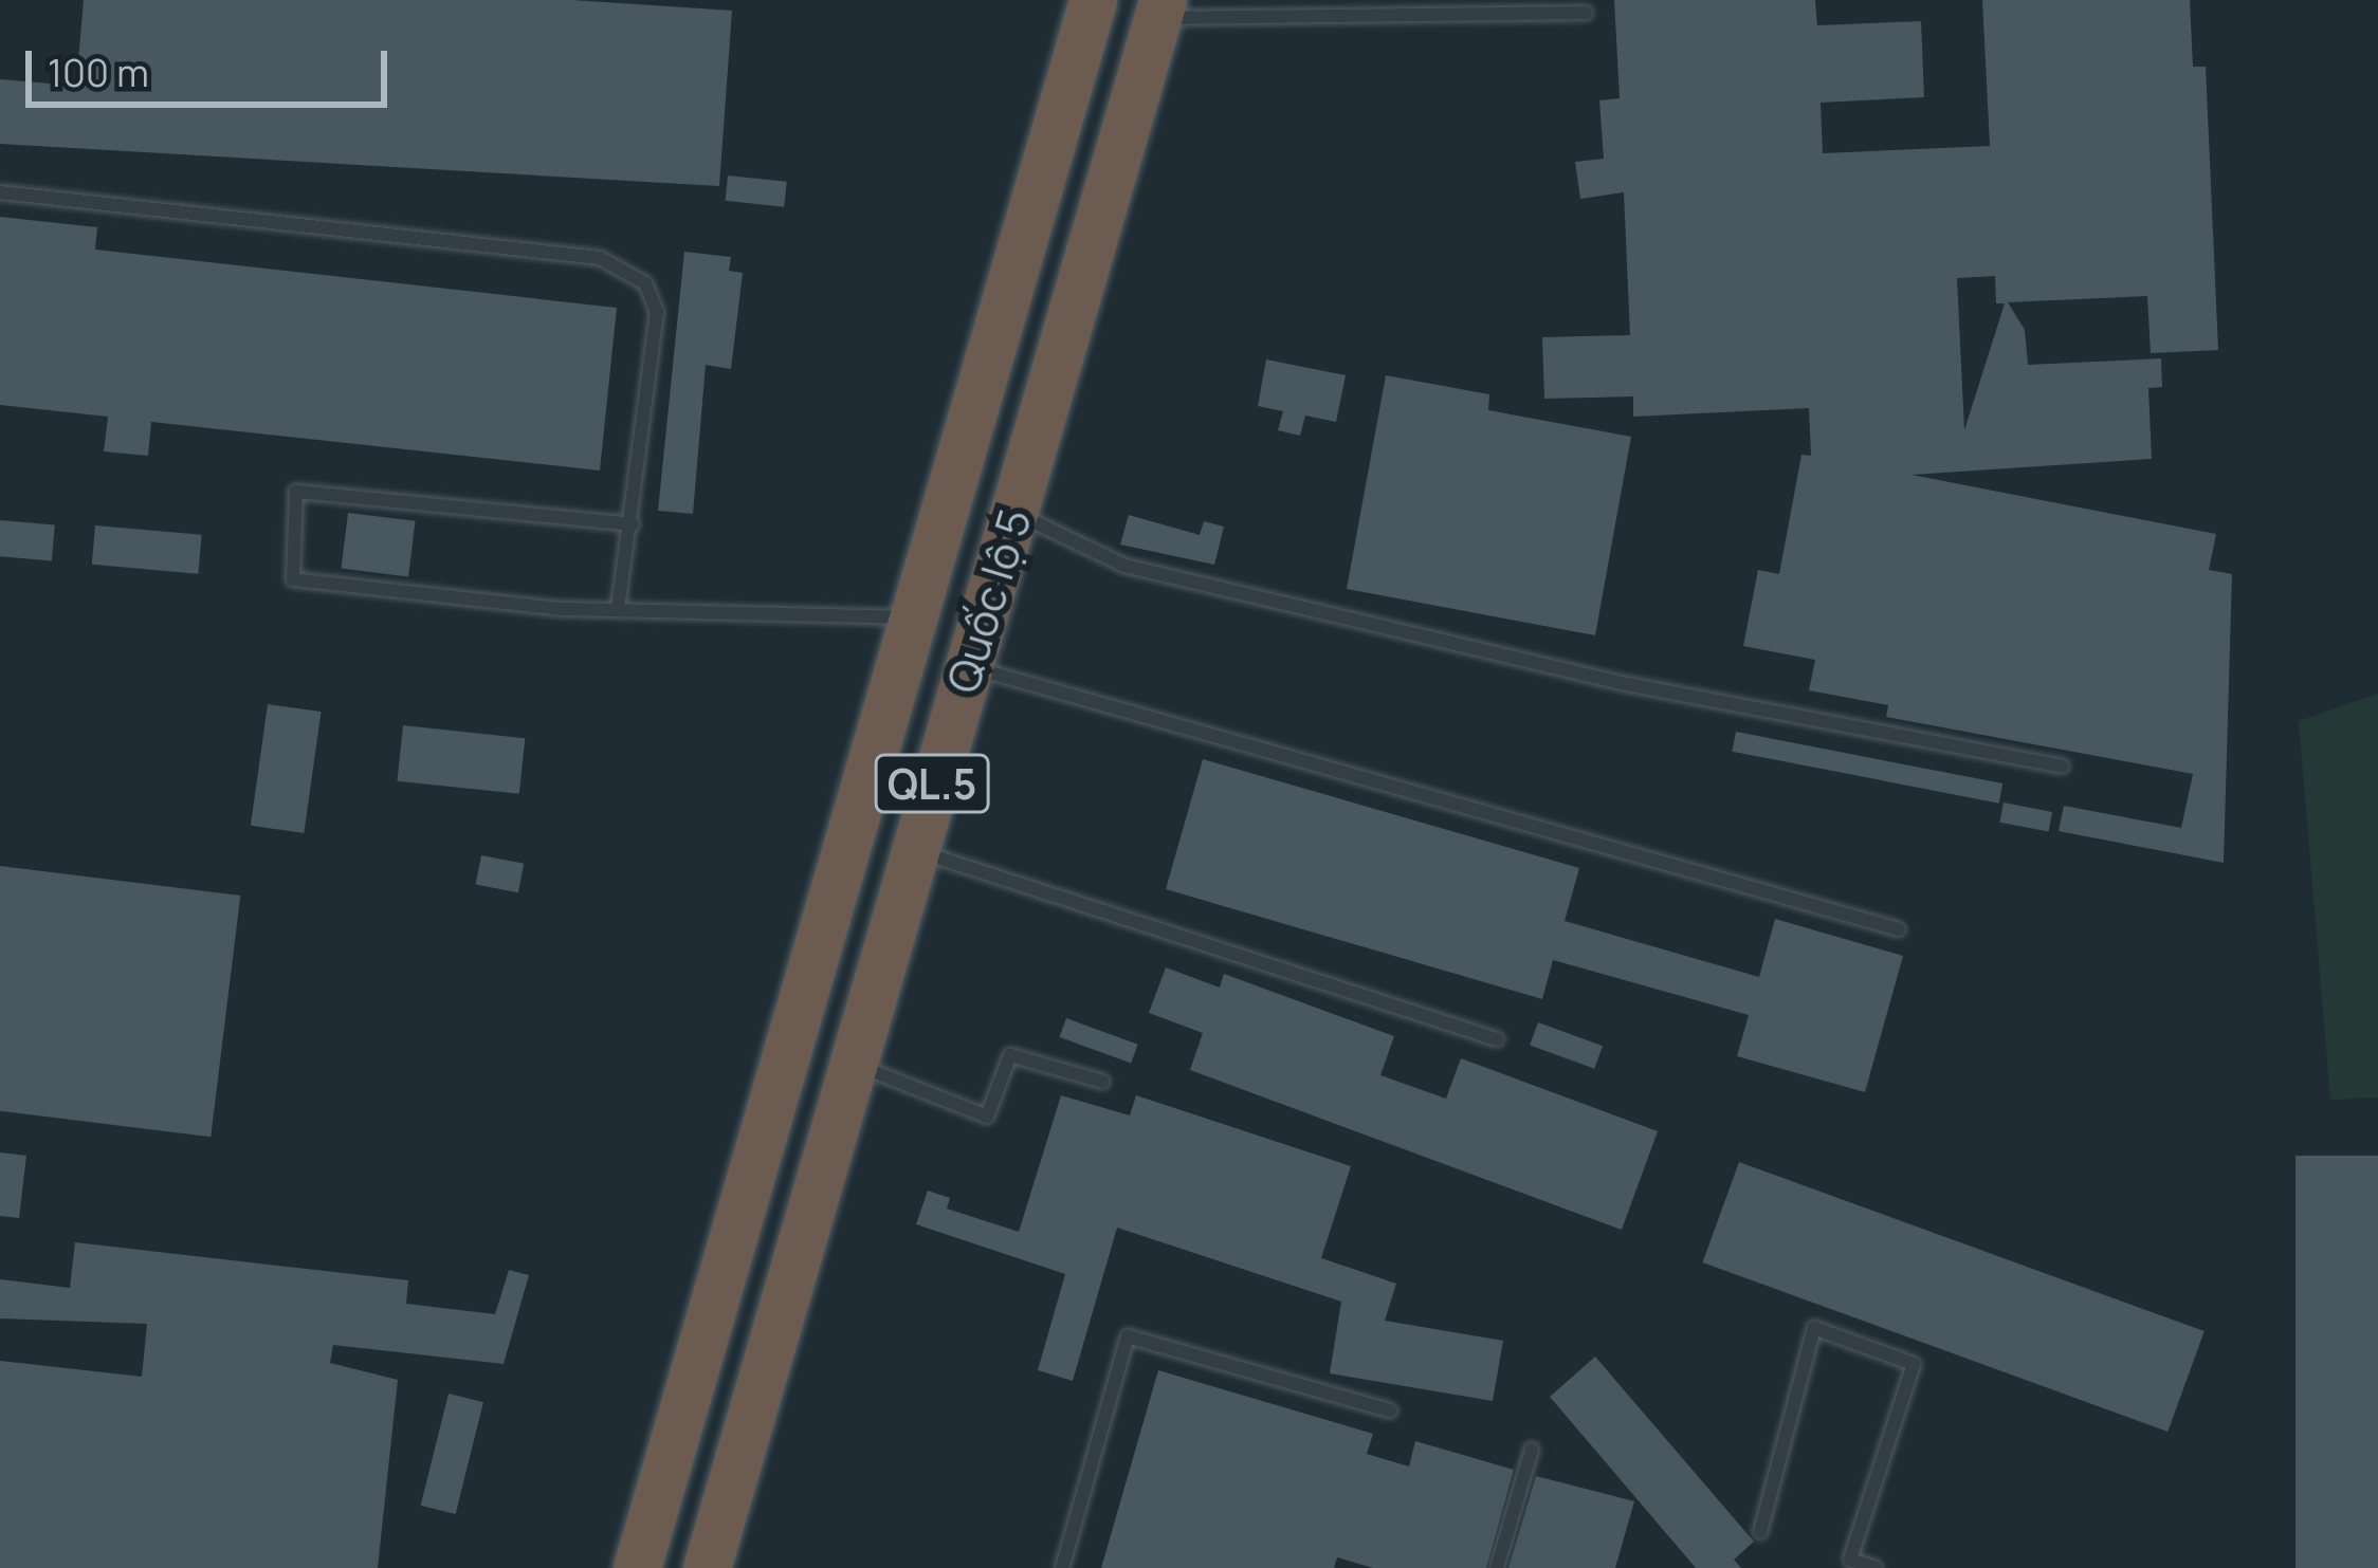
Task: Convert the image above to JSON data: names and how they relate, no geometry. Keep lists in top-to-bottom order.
{
  "streets": {
    "highway": ["Quốc lộ 5", "QL.5"]
  },
  "scale_bar": "100 m"
}
